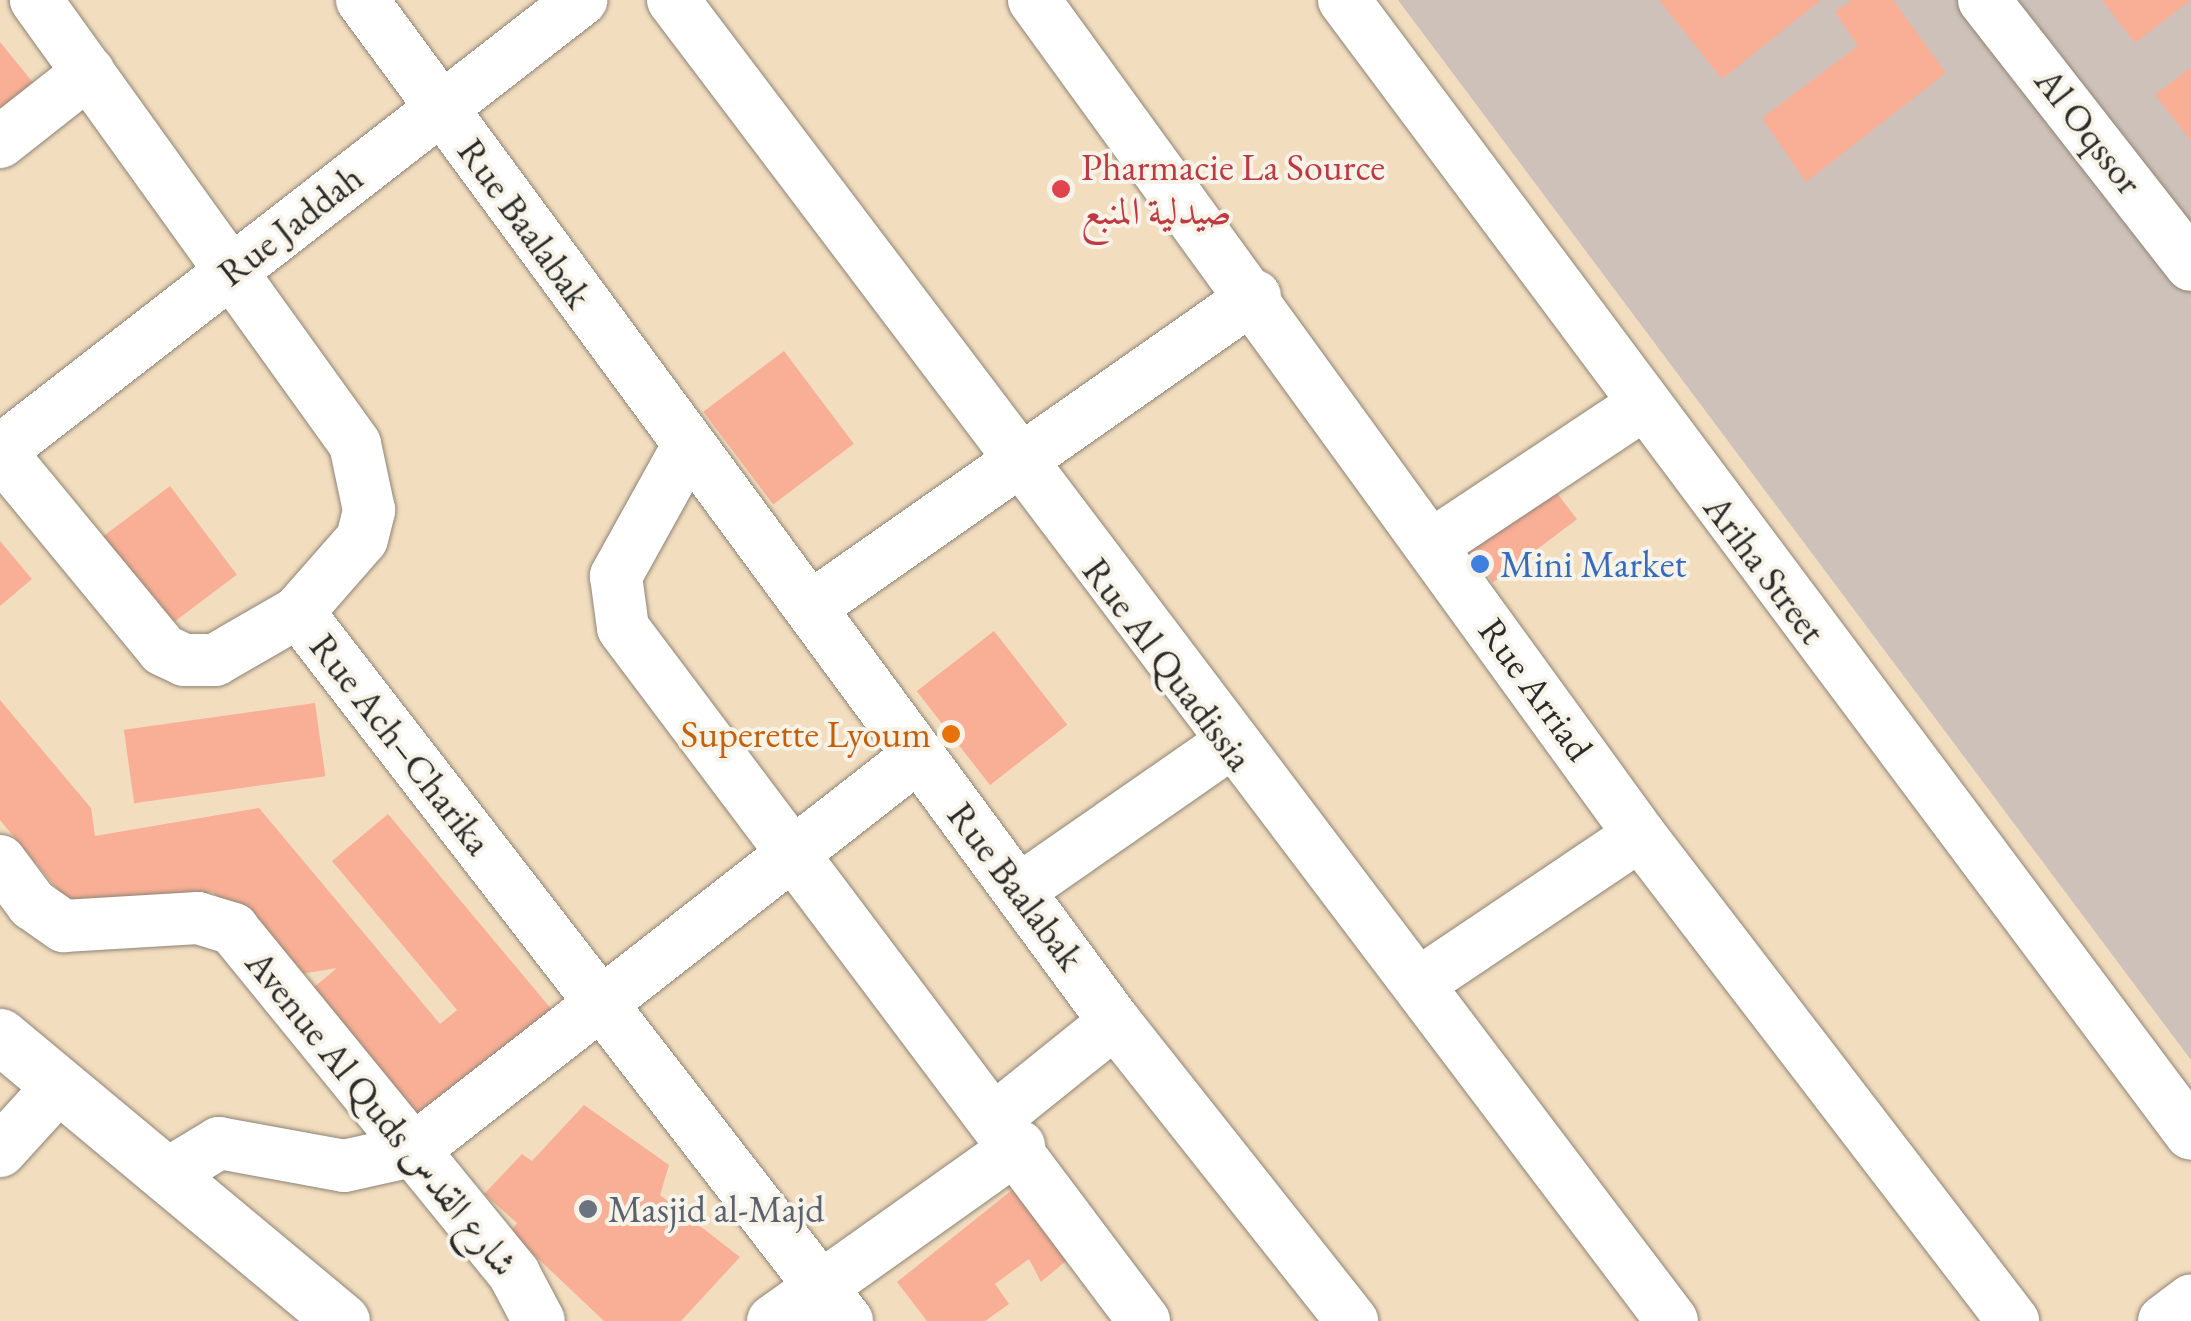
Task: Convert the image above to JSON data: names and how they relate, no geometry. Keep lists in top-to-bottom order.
{
  "streets": {
    "street": [
      "Al Oqssor",
      "Rue Baalabak",
      "Rue Jaddah",
      "Ariha Street",
      "Rue Al Quadissia",
      "Rue Arriad",
      "Rue Ach–Charika",
      "Avenue Al Quds شارع القدس"
    ]
  },
  "crossings": [
    ["Rue Baalabak", "Rue Jaddah"],
    ["Rue Jaddah", "Rue Ach–Charika"]
  ],
  "places": [
    "Pharmacie La Source صيدلية المنبع",
    "Mini Market",
    "Superette Lyoum",
    "Masjid al-Majd"
  ]
}
